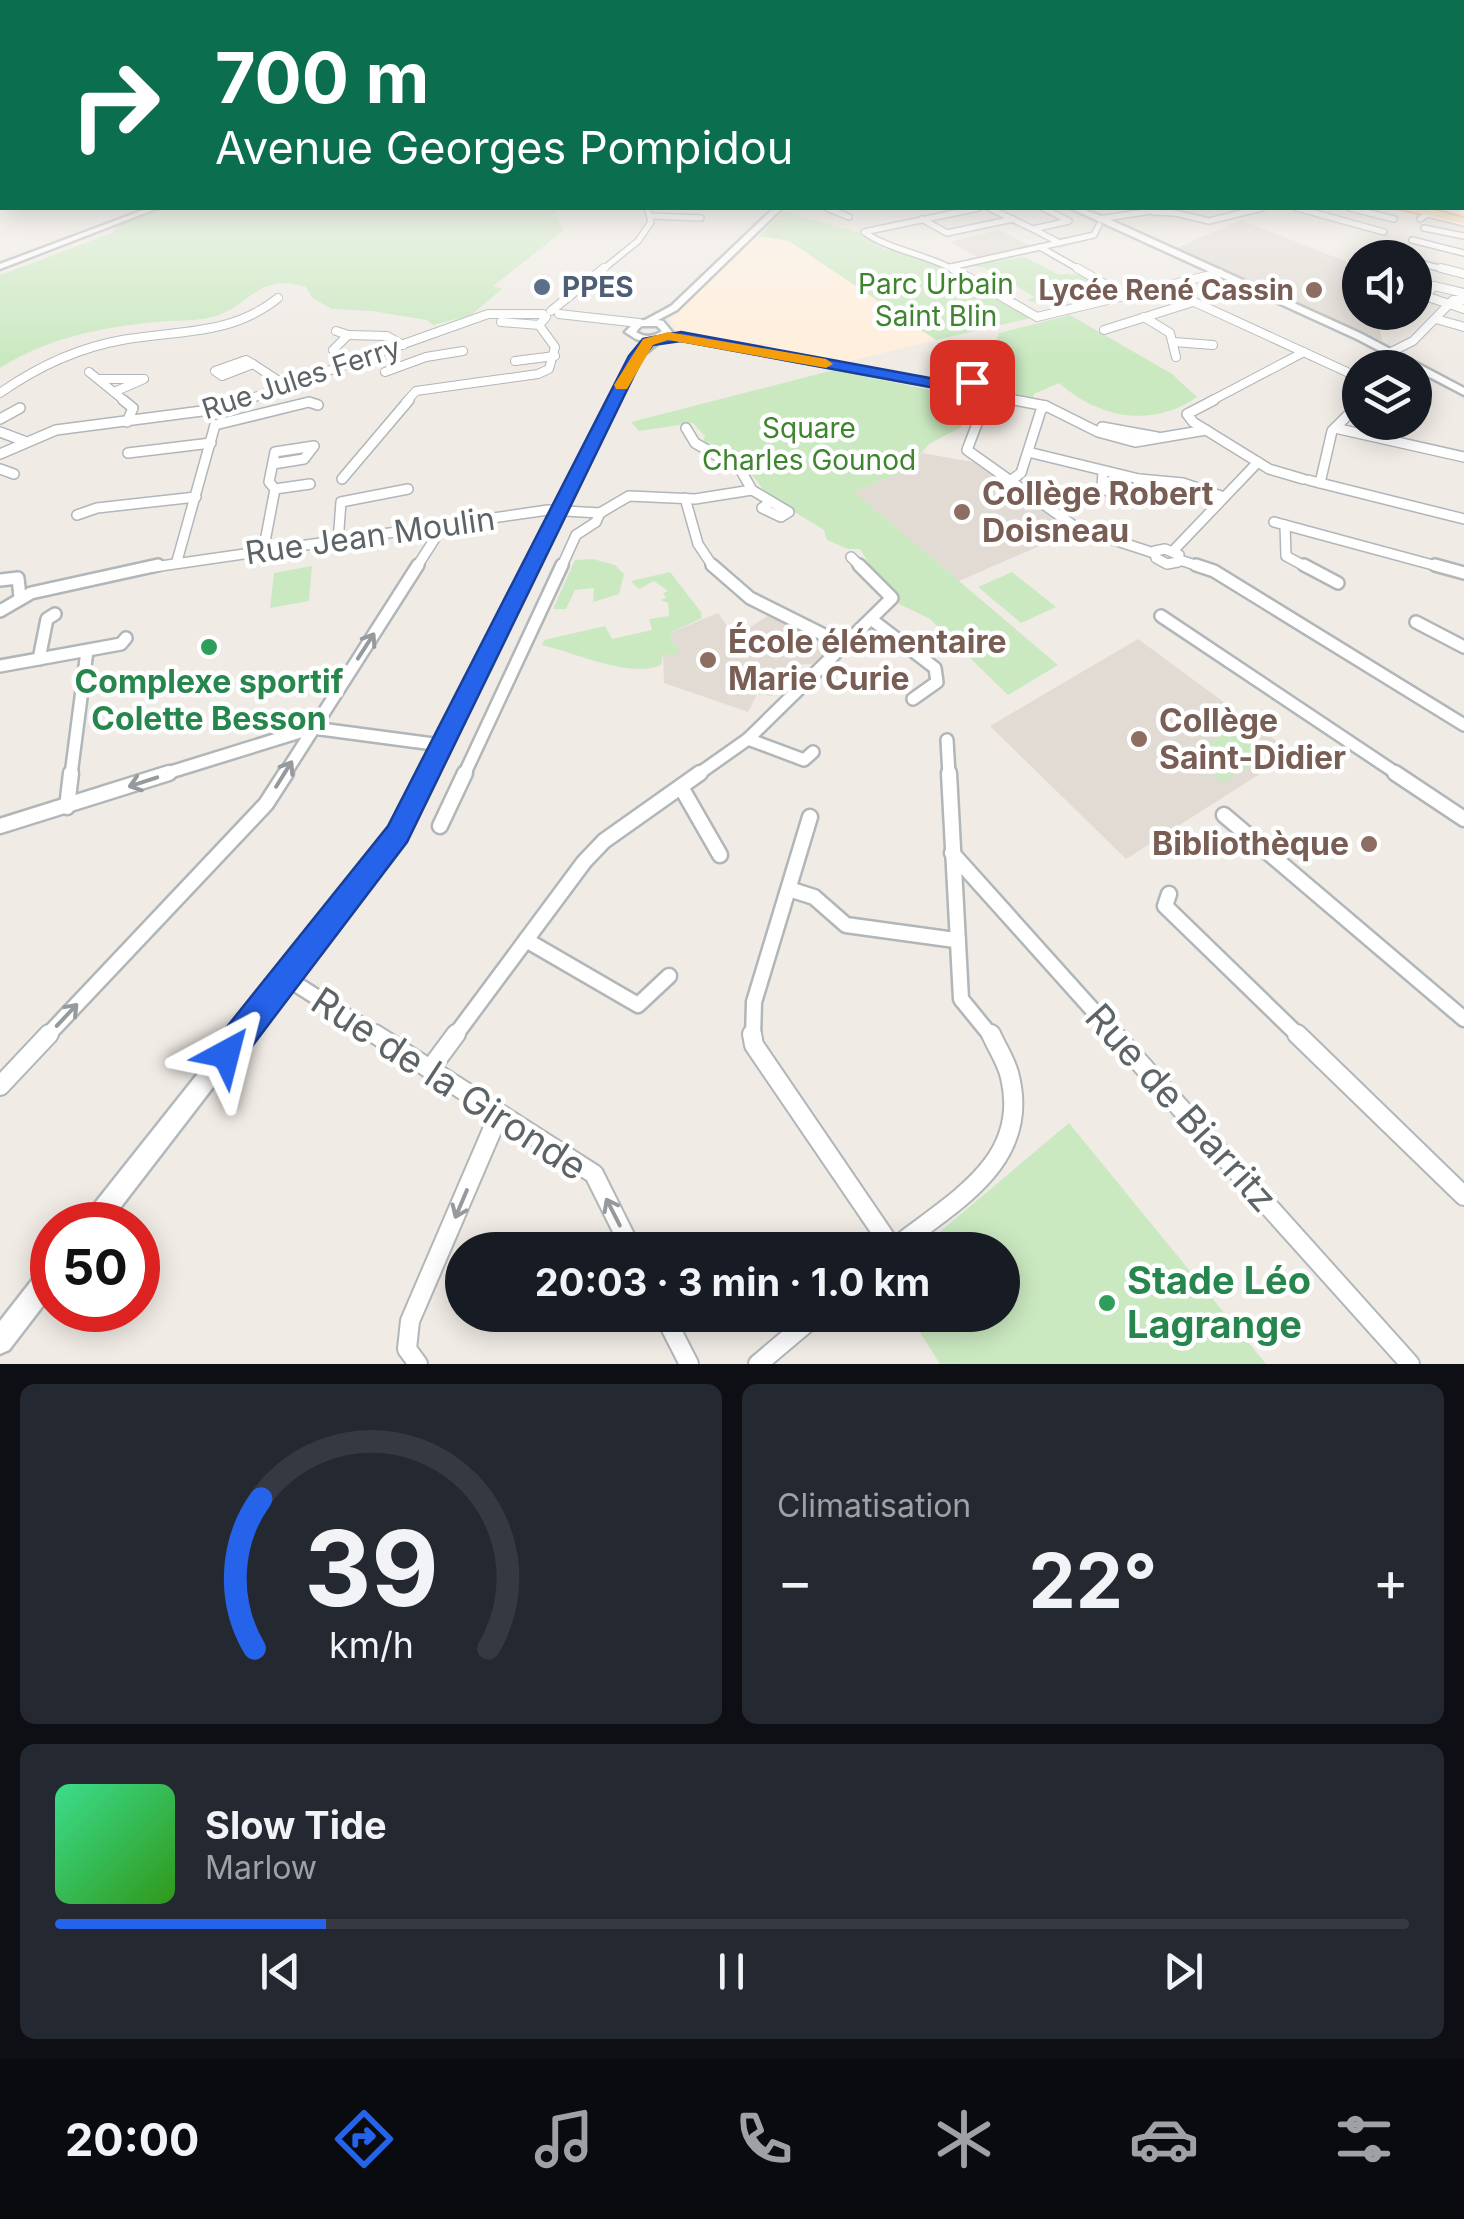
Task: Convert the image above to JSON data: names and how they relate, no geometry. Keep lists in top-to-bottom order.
{
  "streets": {
    "street": [
      "Rue Jules Ferry",
      "Rue Jean Moulin",
      "Rue de la Gironde",
      "Rue de Biarritz"
    ]
  },
  "one_way": ["Rue de la Gironde"],
  "parks": ["Parc Urbain Saint Blin", "Square Charles Gounod"],
  "places": [
    "PPES",
    "Lycée René Cassin",
    "Collège Robert Doisneau",
    "Complexe sportif Colette Besson",
    "École élémentaire Marie Curie",
    "Collège Saint-Didier",
    "Bibliothèque",
    "Stade Léo Lagrange"
  ],
  "page": {
    "turn": ["700 m", "Avenue Georges Pompidou"],
    "limit": "50",
    "trip": "20:03 · 3 min · 1.0 km",
    "tile": "Climatisation",
    "heat": ["−", "22°", "+"],
    "song": ["Slow Tide", "Marlow"],
    "tabs": "20:00",
    "gauge": ["39", "km/h"]
  }
}
